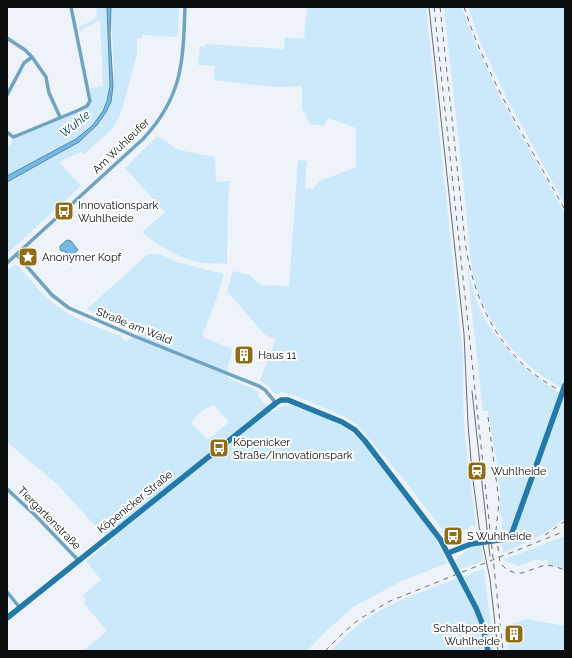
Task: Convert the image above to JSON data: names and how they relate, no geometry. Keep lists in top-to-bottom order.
{
  "streets": {
    "main road": ["Köpenicker Straße"],
    "street": ["Am Wuhleufer", "Straße am Wald", "Tiergartenstraße"]
  },
  "crossings": [
    ["Am Wuhleufer", "Straße am Wald"],
    ["Straße am Wald", "Köpenicker Straße"],
    ["Köpenicker Straße", "Tiergartenstraße"]
  ],
  "water": ["Wuhle"],
  "places": {
    "bus stop": ["Innovationspark Wuhlheide", "Köpenicker Straße/Innovationspark", "S Wuhlheide"],
    "place": ["Anonymer Kopf"],
    "building": ["Haus 11", "Schaltposten Wuhlheide"],
    "station": ["Wuhlheide"]
  }
}
